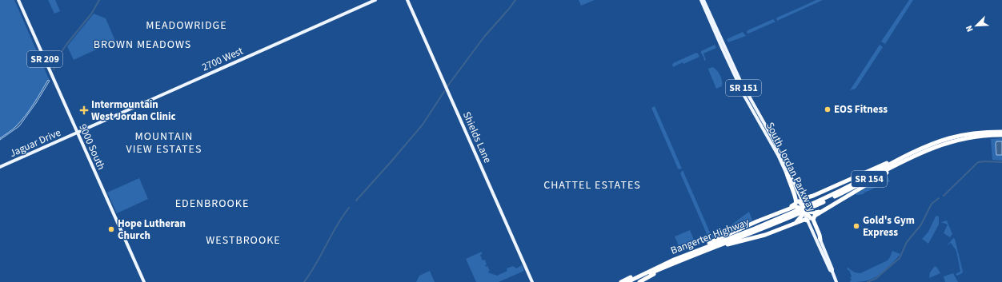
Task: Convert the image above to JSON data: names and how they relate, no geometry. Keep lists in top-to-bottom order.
{
  "streets": {
    "highway": ["SR 154", "Bangerter Highway"],
    "main road": [
      "SR 209",
      "2700 West",
      "SR 151",
      "Shields Lane",
      "Jaguar Drive",
      "9000 South",
      "South Jordan Parkway"
    ]
  },
  "crossings": [
    ["2700 West", "Jaguar Drive"],
    ["2700 West", "9000 South"],
    ["Jaguar Drive", "9000 South"]
  ],
  "districts": [
    "MEADOWRIDGE",
    "BROWN MEADOWS",
    "MOUNTAIN VIEW ESTATES",
    "CHATTEL ESTATES",
    "EDENBROOKE",
    "WESTBROOKE"
  ],
  "places": {
    "other": ["EOS Fitness", "Gold's Gym Express", "Hope Lutheran Church"],
    "health": ["Intermountain West Jordan Clinic"]
  },
  "north": "bottom left"
}
